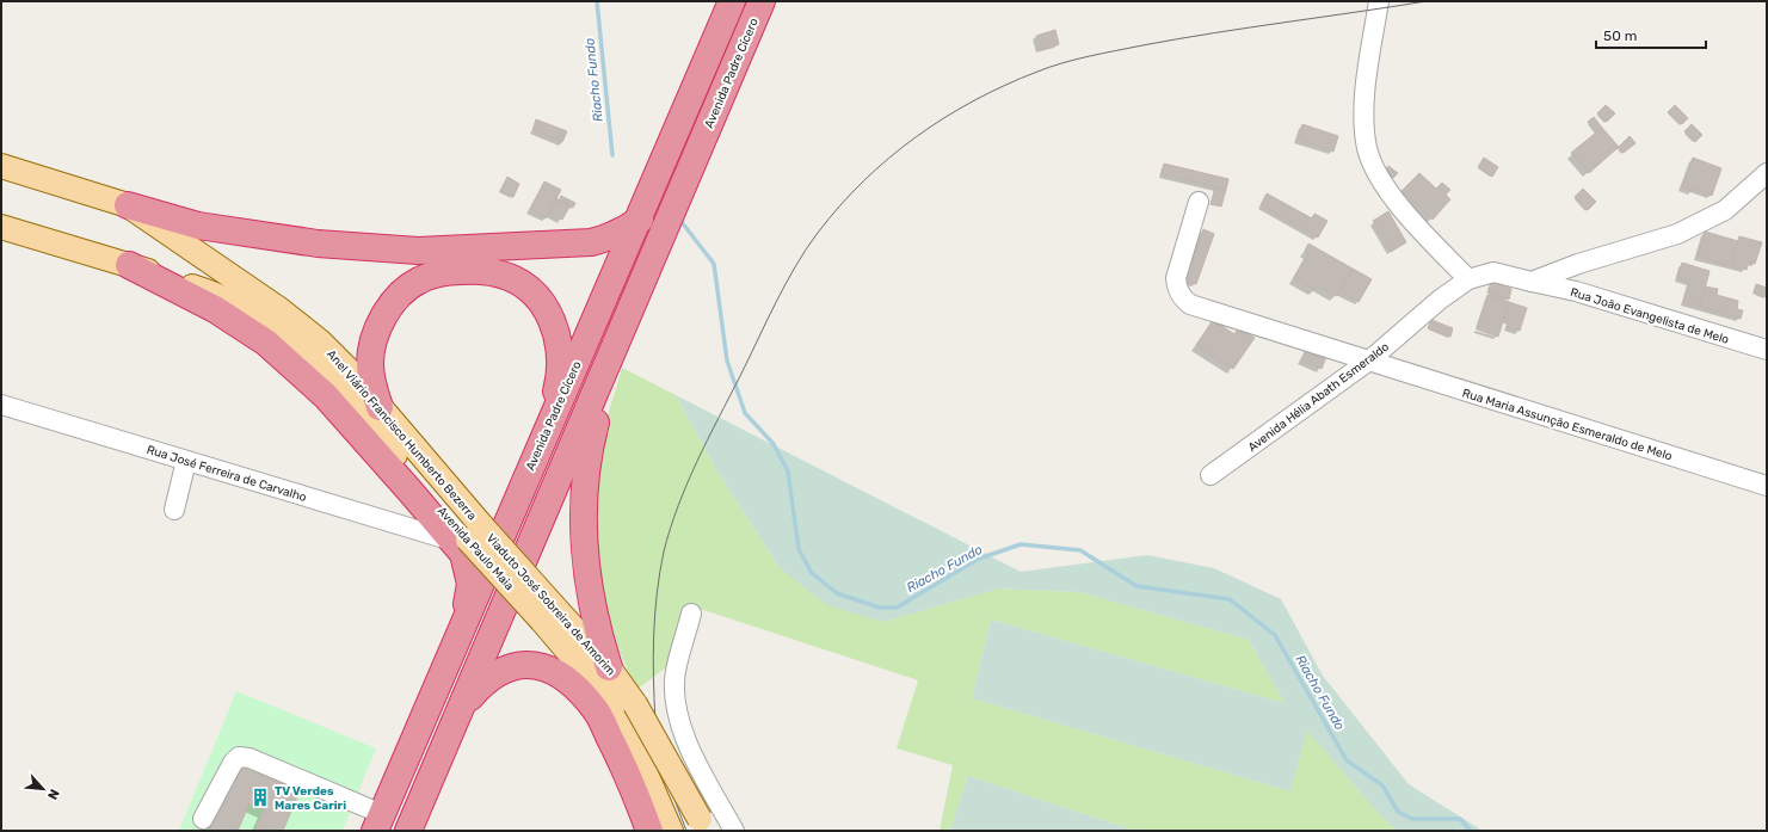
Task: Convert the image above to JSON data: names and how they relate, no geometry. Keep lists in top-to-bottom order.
{
  "streets": {
    "highway": ["Avenida Padre Cícero"],
    "main road": ["Anel Viário Francisco Humberto Bezerra", "Avenida Paulo Maia", "Viaduto José Sobreira de Amorim"],
    "street": [
      "Rua João Evangelista de Melo",
      "Avenida Hélia Abath Esmeraldo",
      "Rua Maria Assunção Esmeraldo de Melo",
      "Rua José Ferreira de Carvalho"
    ]
  },
  "crossings": [
    ["Rua João Evangelista de Melo", "Avenida Hélia Abath Esmeraldo"],
    ["Avenida Hélia Abath Esmeraldo", "Rua Maria Assunção Esmeraldo de Melo"],
    ["Anel Viário Francisco Humberto Bezerra", "Rua José Ferreira de Carvalho"],
    ["Anel Viário Francisco Humberto Bezerra", "Avenida Paulo Maia"],
    ["Anel Viário Francisco Humberto Bezerra", "Viaduto José Sobreira de Amorim"],
    ["Rua José Ferreira de Carvalho", "Avenida Paulo Maia"],
    ["Rua José Ferreira de Carvalho", "Viaduto José Sobreira de Amorim"],
    ["Avenida Paulo Maia", "Viaduto José Sobreira de Amorim"]
  ],
  "water": ["Riacho Fundo"],
  "places": {
    "building": ["TV Verdes Mares Cariri"]
  },
  "scale_bar": "50 m",
  "north": "bottom right"
}
